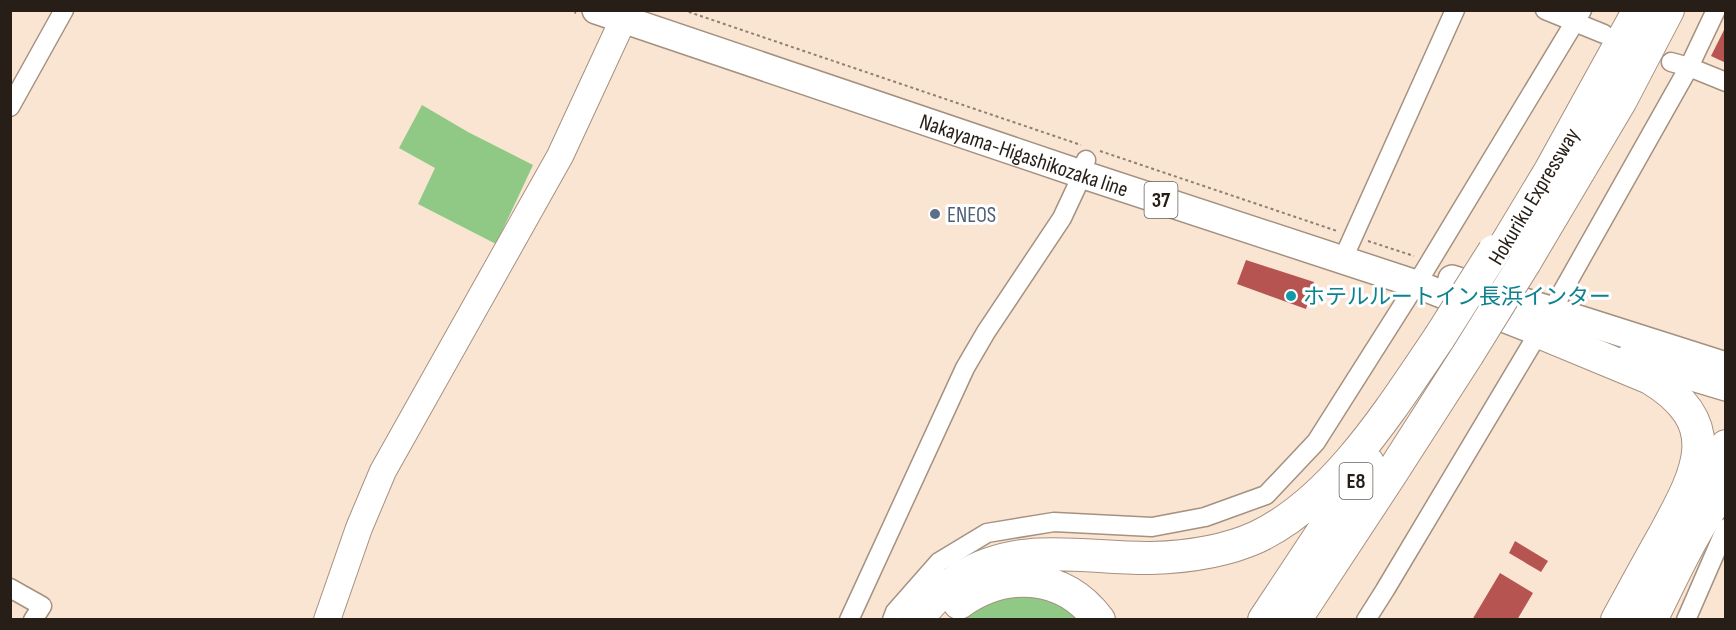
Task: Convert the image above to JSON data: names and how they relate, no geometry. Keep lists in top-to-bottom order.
{
  "streets": {
    "highway": ["Hokuriku Expressway", "E8"],
    "main road": ["Nakayama-Higashikozaka line", "37"]
  },
  "places": ["ENEOS", "ホテルルートイン長浜インター"]
}
